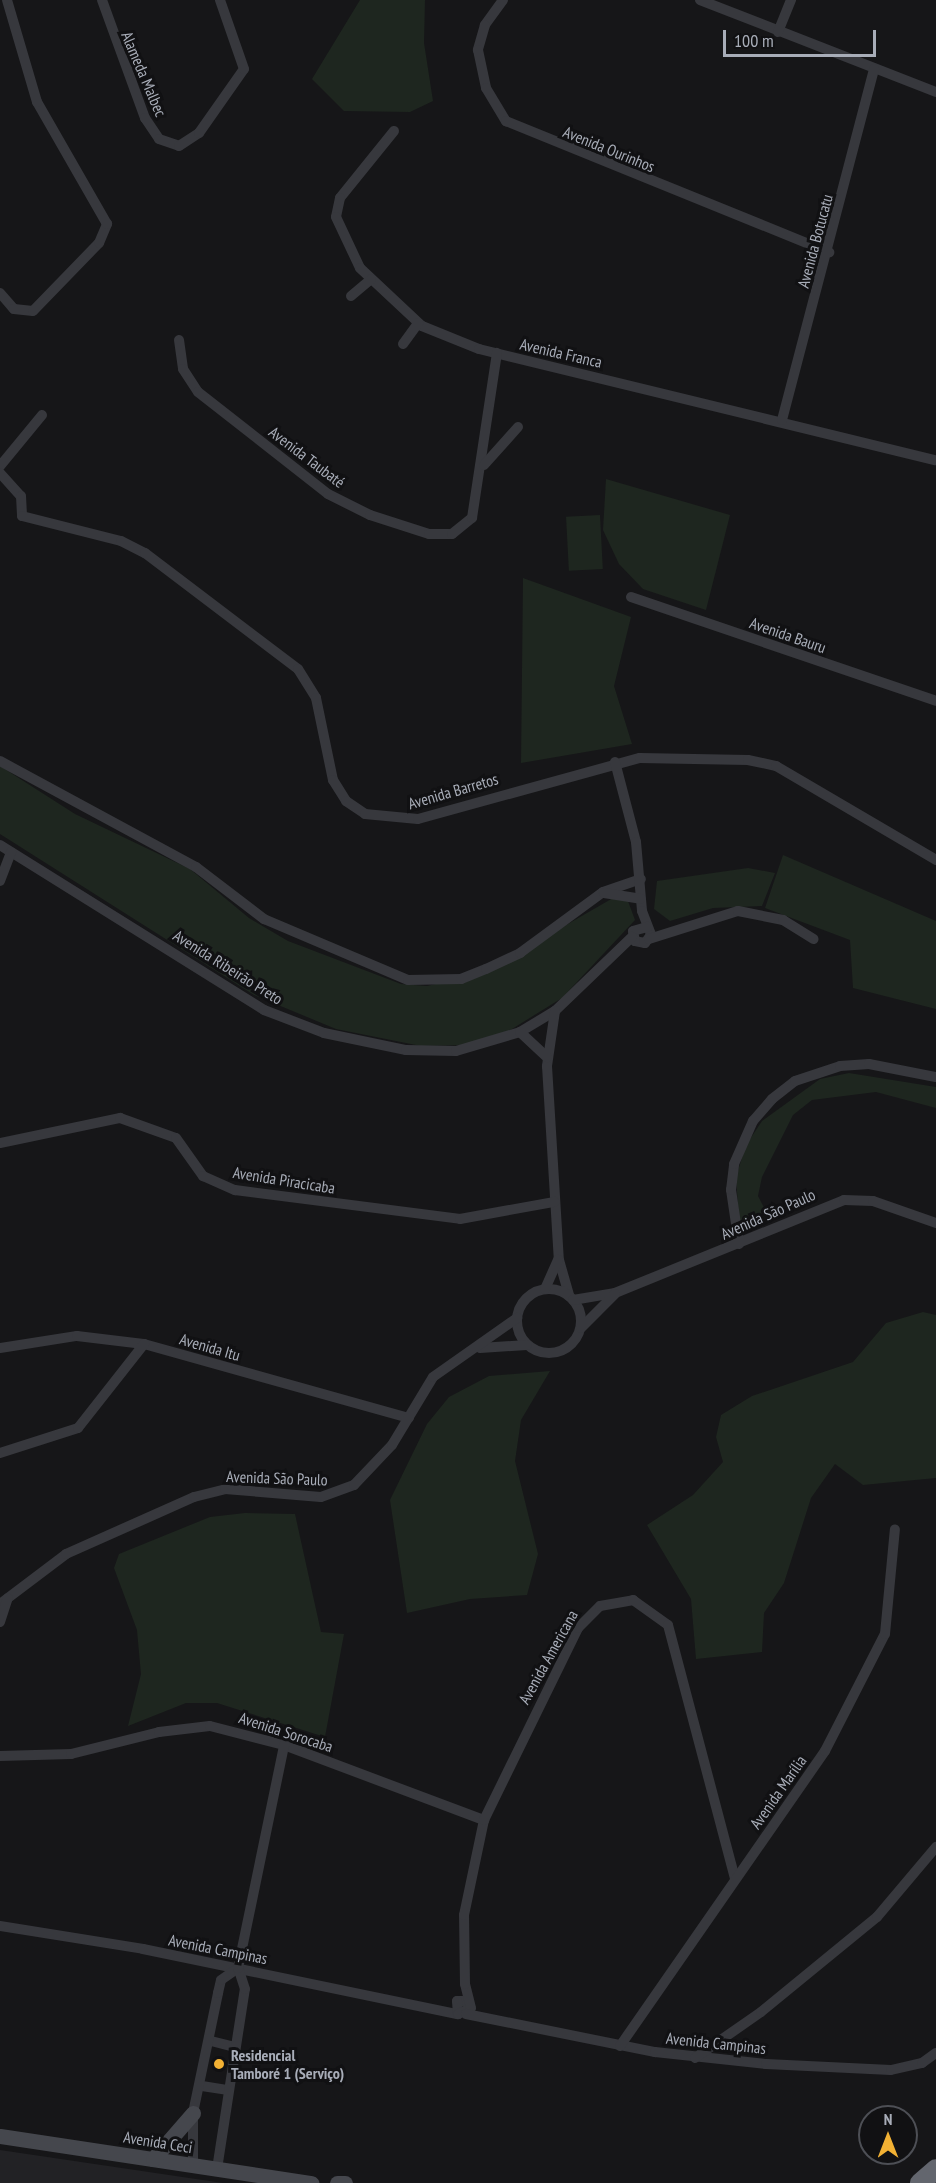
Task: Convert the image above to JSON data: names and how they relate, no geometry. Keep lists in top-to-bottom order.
{
  "streets": {
    "main road": ["Avenida Ceci"],
    "street": [
      "Alameda Malbec",
      "Avenida Ourinhos",
      "Avenida Botucatu",
      "Avenida Franca",
      "Avenida Taubaté",
      "Avenida Bauru",
      "Avenida Barretos",
      "Avenida Ribeirão Preto",
      "Avenida Piracicaba",
      "Avenida São Paulo",
      "Avenida Itu",
      "Avenida Americana",
      "Avenida Sorocaba",
      "Avenida Marília",
      "Avenida Campinas"
    ]
  },
  "crossings": [
    ["Avenida Ourinhos", "Avenida Botucatu"],
    ["Avenida Botucatu", "Avenida Franca"],
    ["Avenida Franca", "Avenida Taubaté"],
    ["Avenida São Paulo", "Avenida Itu"],
    ["Avenida Americana", "Avenida Sorocaba"],
    ["Avenida Americana", "Avenida Marília"],
    ["Avenida Americana", "Avenida Campinas"],
    ["Avenida Marília", "Avenida Campinas"]
  ],
  "places": ["Residencial Tamboré 1 (Serviço)"],
  "scale_bar": "100 m",
  "north": "top"
}
